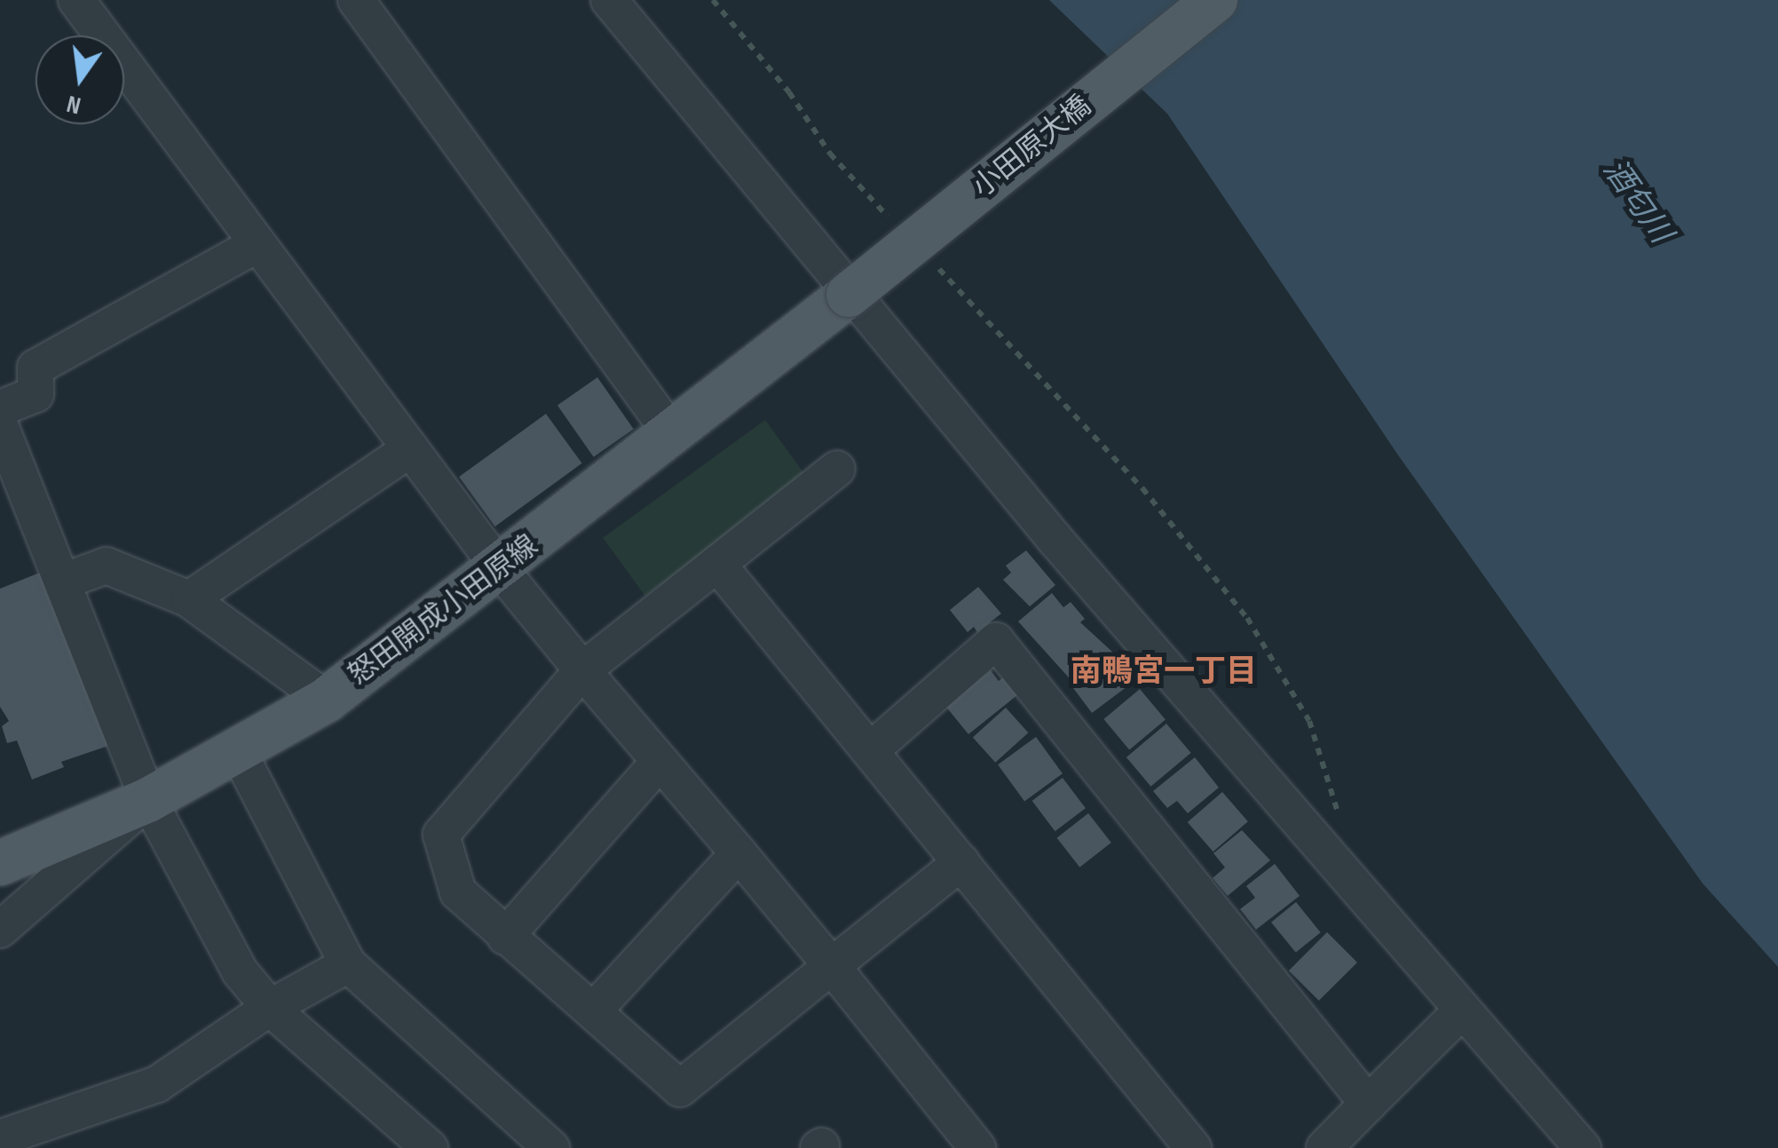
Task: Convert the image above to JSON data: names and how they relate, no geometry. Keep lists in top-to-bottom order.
{
  "streets": {
    "main road": ["小田原大橋", "怒田開成小田原線"]
  },
  "crossings": [
    ["小田原大橋", "怒田開成小田原線"]
  ],
  "districts": ["南鴨宮一丁目"],
  "water": ["酒匂川"],
  "north": "bottom"
}
